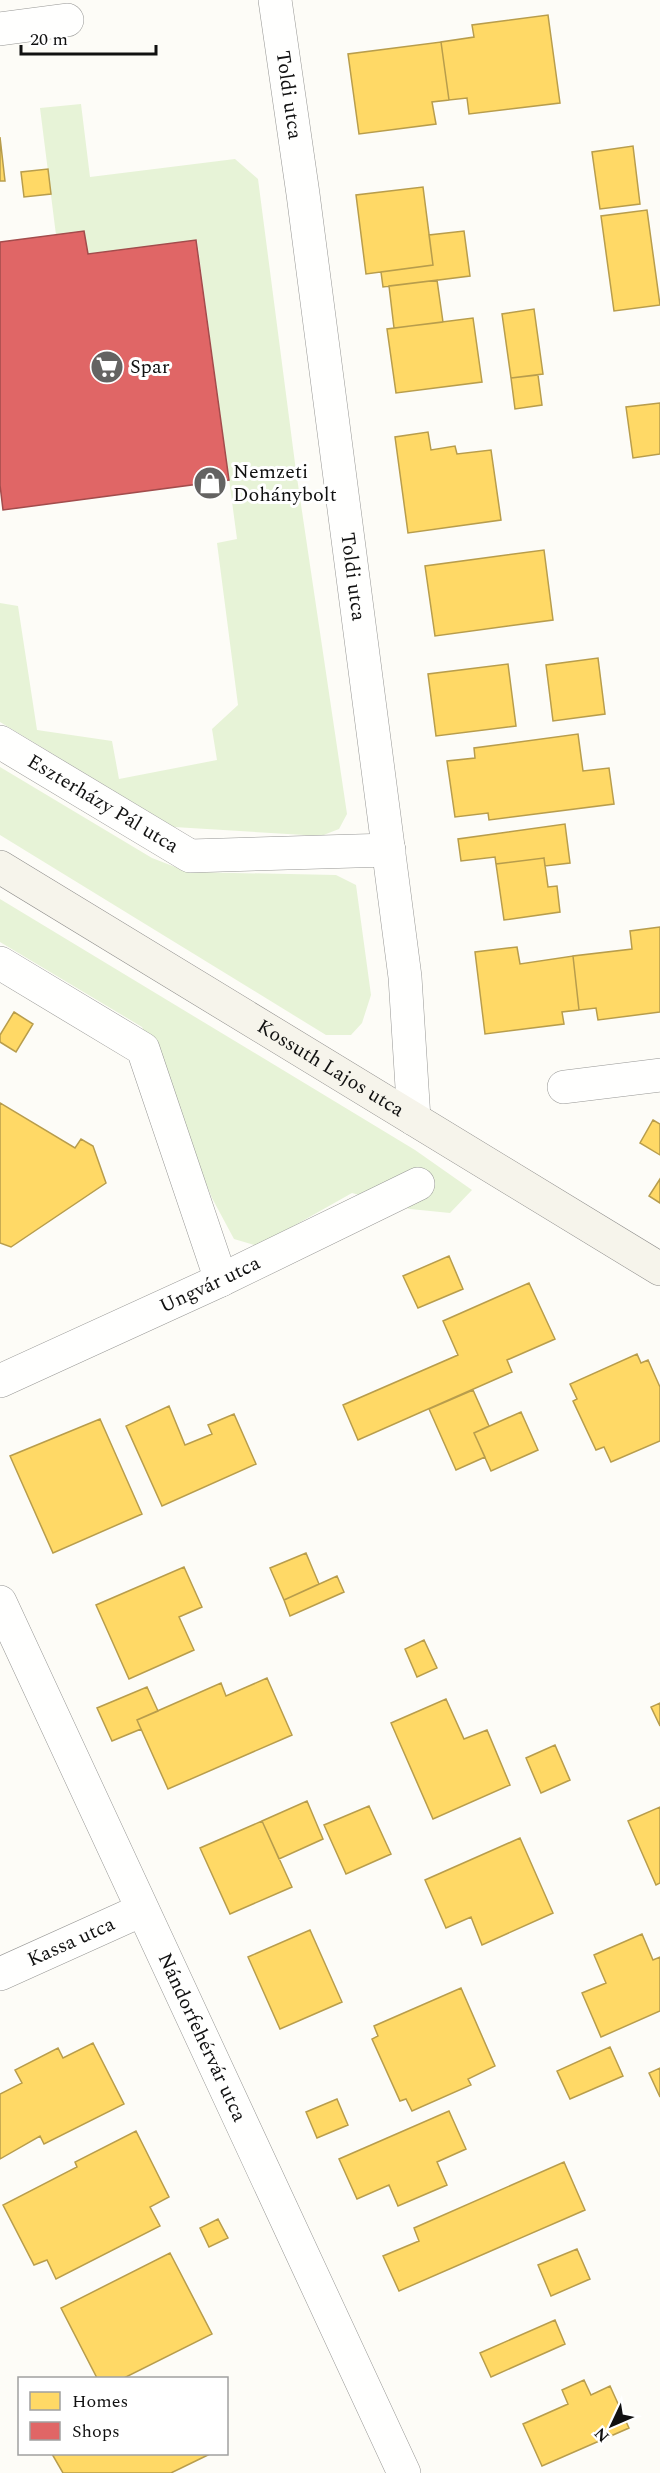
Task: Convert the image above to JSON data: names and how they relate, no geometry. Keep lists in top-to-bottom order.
{
  "streets": {
    "street": [
      "Toldi utca",
      "Eszterházy Pál utca",
      "Kossuth Lajos utca",
      "Ungvár utca",
      "Kassa utca",
      "Nándorfehérvár utca"
    ]
  },
  "crossings": [
    ["Toldi utca", "Eszterházy Pál utca"],
    ["Toldi utca", "Kossuth Lajos utca"],
    ["Kassa utca", "Nándorfehérvár utca"]
  ],
  "places": {
    "supermarket": ["Spar"],
    "shop": ["Nemzeti Dohánybolt"]
  },
  "legend": ["Homes", "Shops"],
  "scale_bar": "20 m",
  "north": "bottom left"
}
